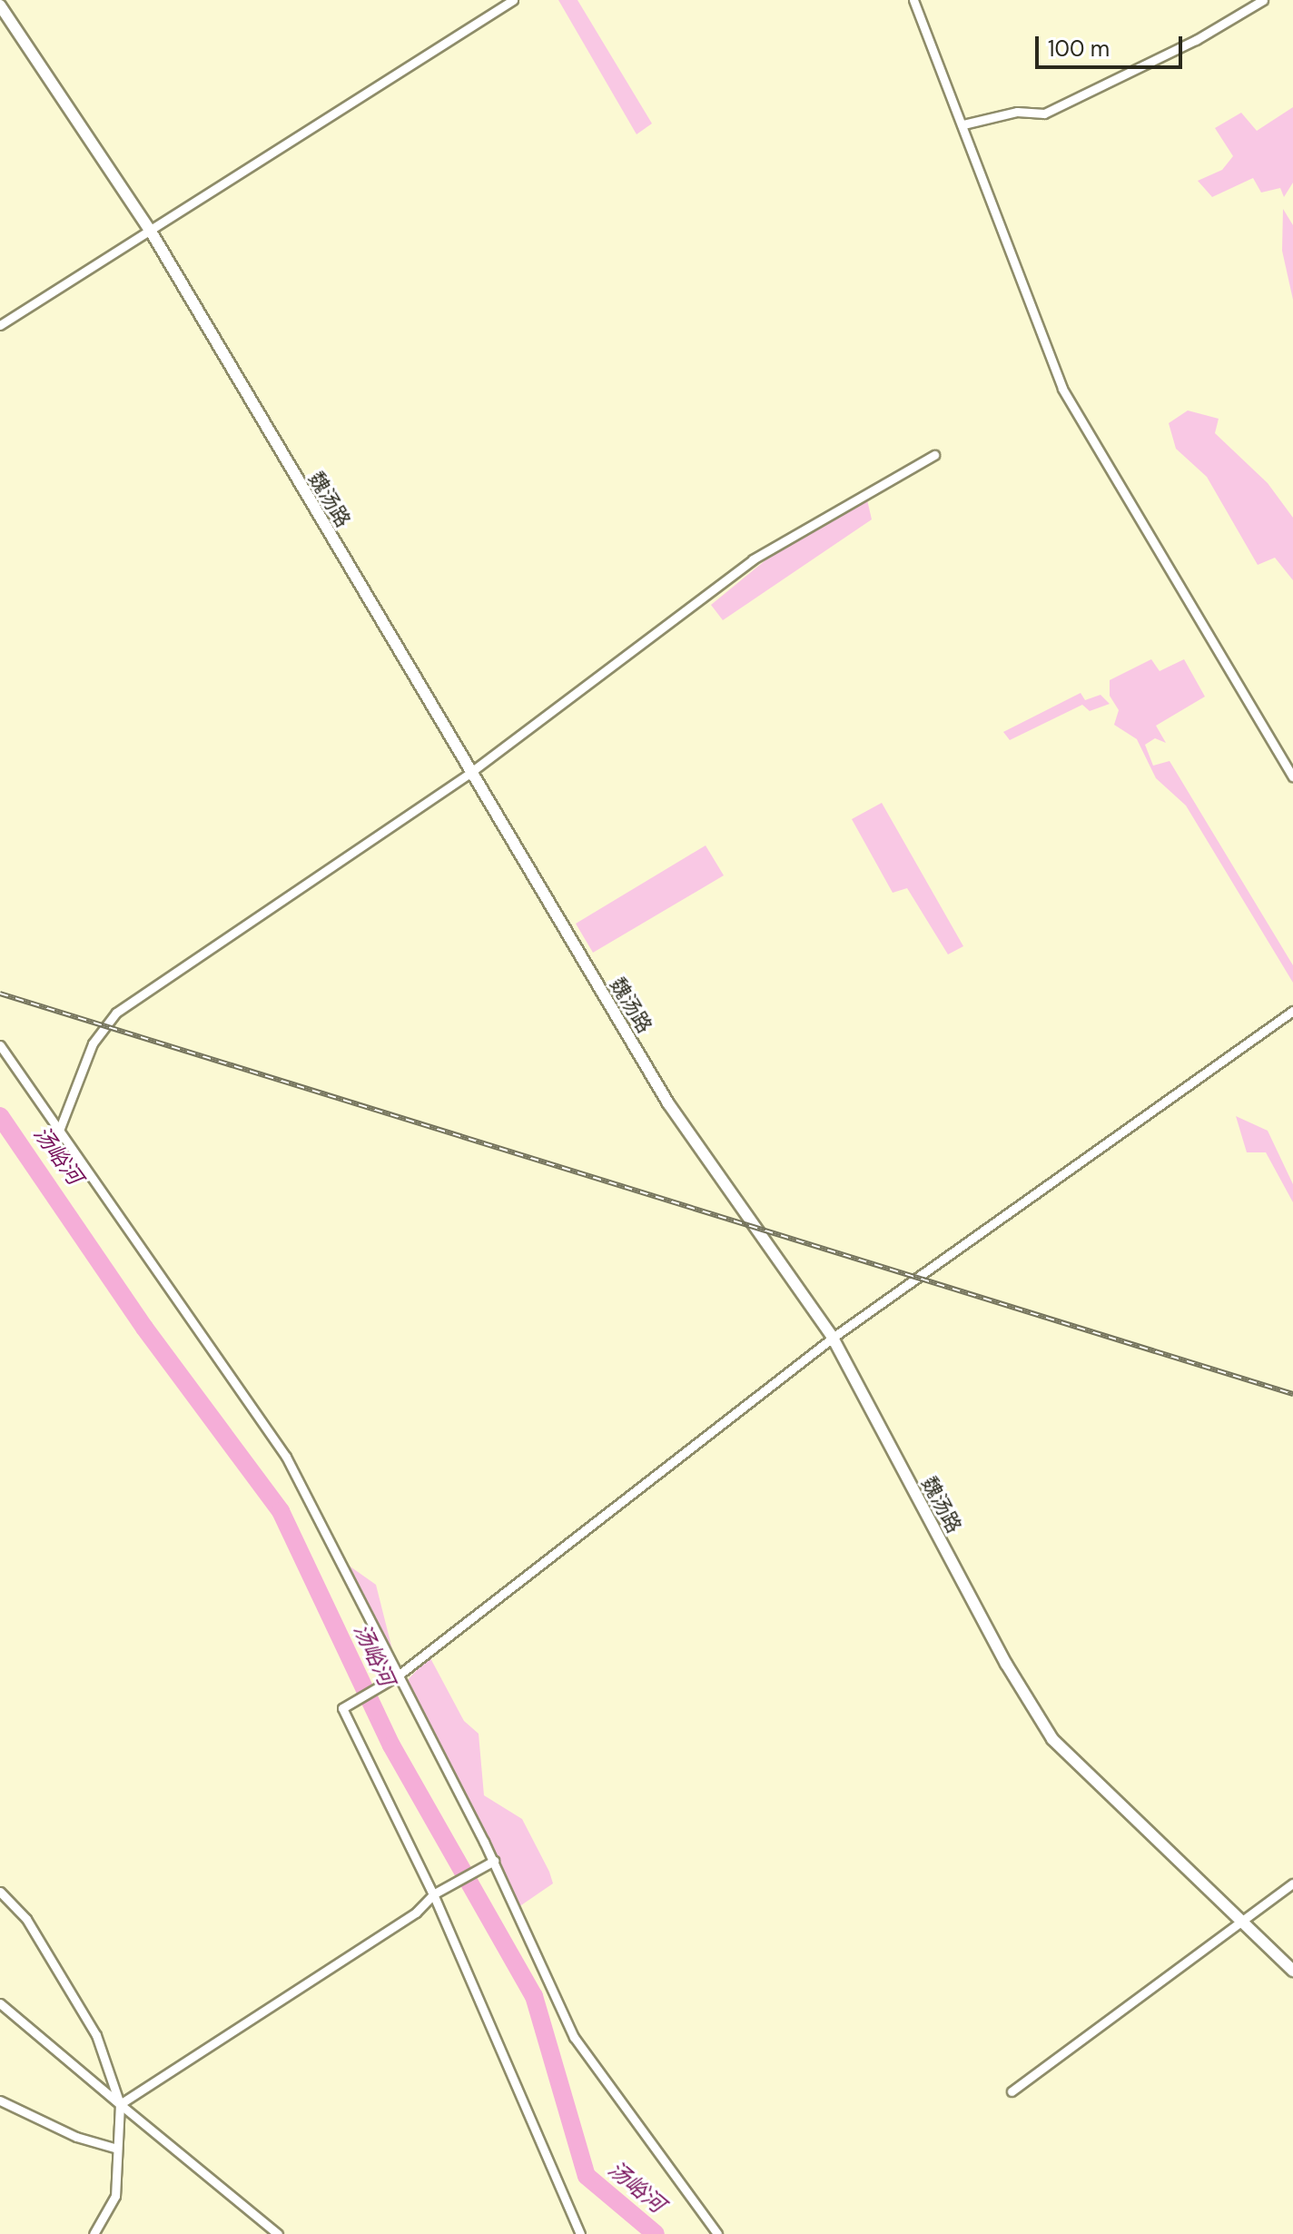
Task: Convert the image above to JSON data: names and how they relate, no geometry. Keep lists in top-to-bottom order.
{
  "streets": {
    "street": ["魏汤路"]
  },
  "water": ["汤峪河"],
  "scale_bar": "100 m"
}
